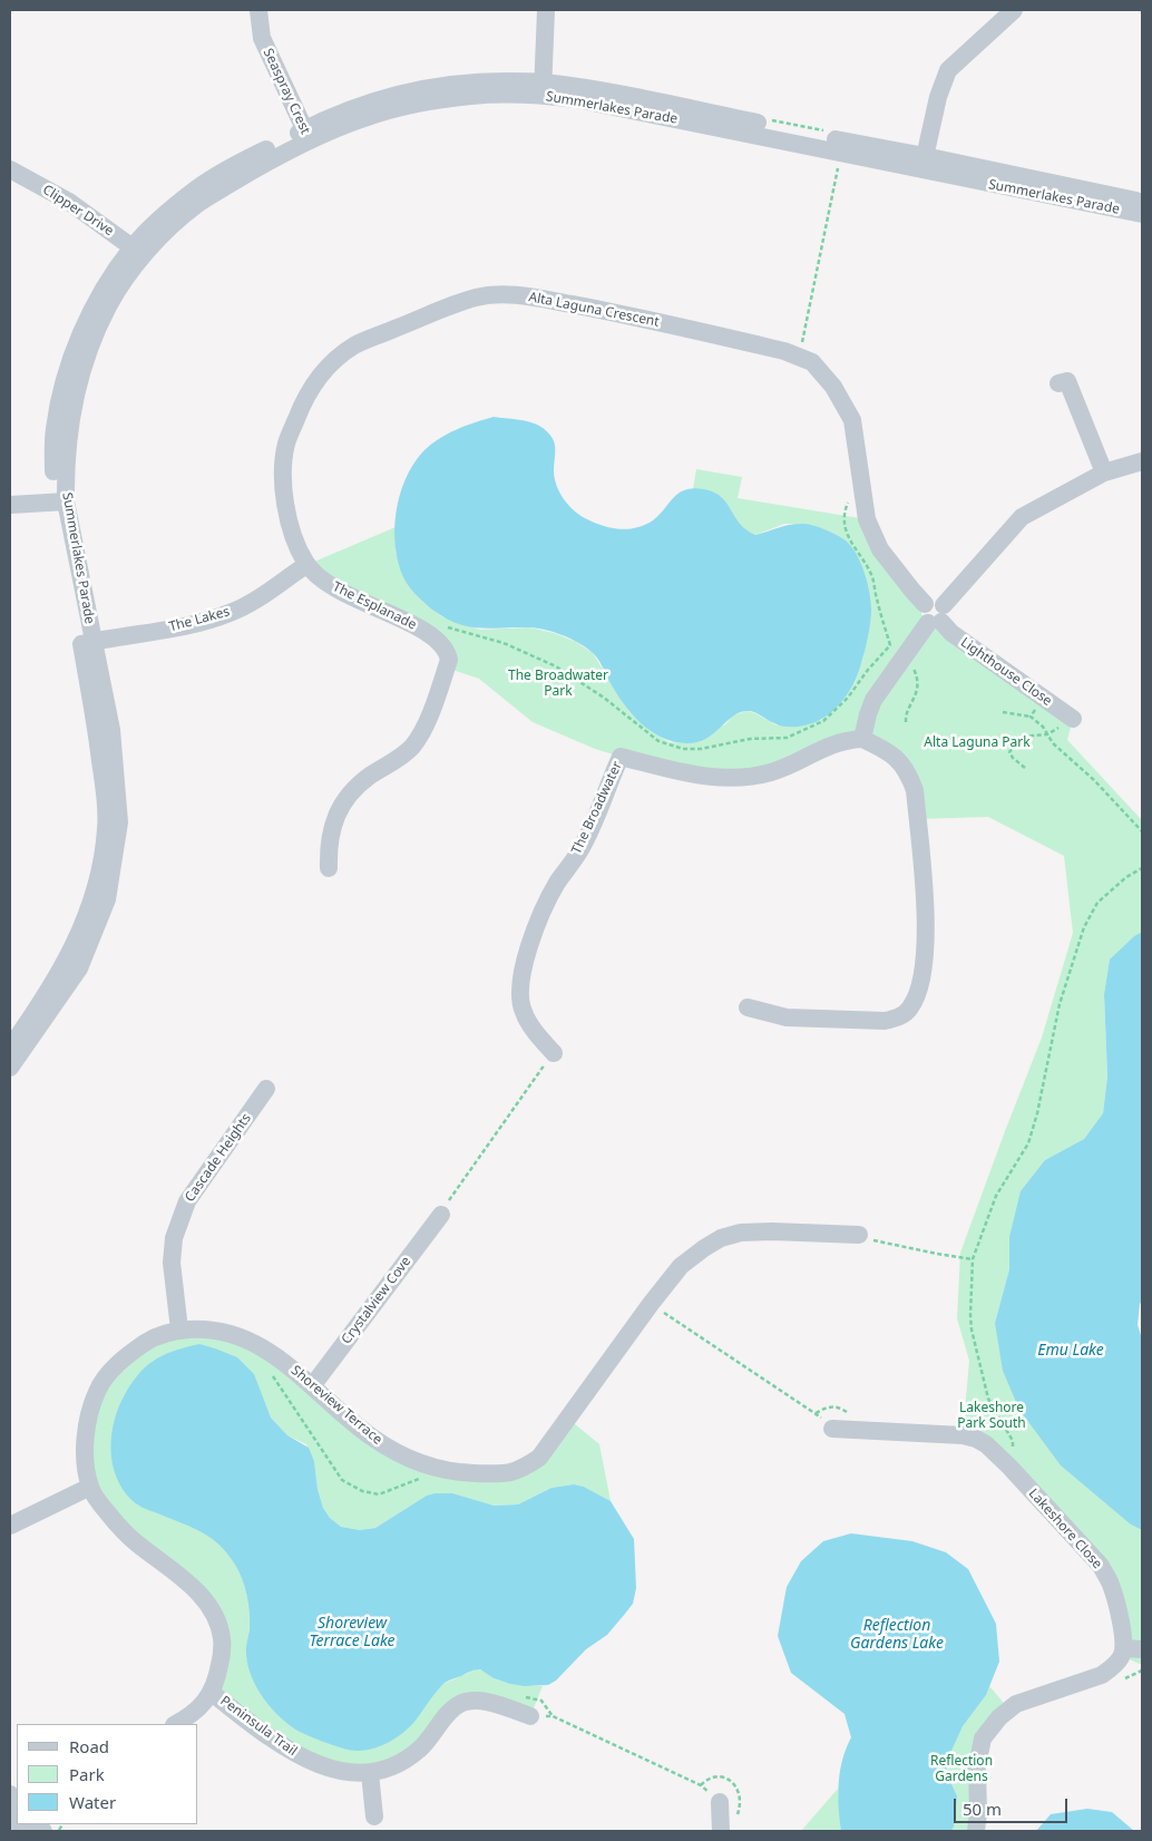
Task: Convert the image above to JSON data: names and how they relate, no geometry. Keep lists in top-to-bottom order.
{
  "streets": {
    "street": [
      "Seaspray Crest",
      "Summerlakes Parade",
      "Clipper Drive",
      "Alta Laguna Crescent",
      "The Esplanade",
      "The Lakes",
      "Lighthouse Close",
      "The Broadwater",
      "Cascade Heights",
      "Crystalview Cove",
      "Shoreview Terrace",
      "Lakeshore Close",
      "Peninsula Trail"
    ]
  },
  "crossings": [
    ["Seaspray Crest", "Summerlakes Parade"],
    ["Summerlakes Parade", "Clipper Drive"],
    ["Summerlakes Parade", "The Lakes"],
    ["Alta Laguna Crescent", "The Esplanade"],
    ["Alta Laguna Crescent", "The Lakes"],
    ["Alta Laguna Crescent", "Lighthouse Close"],
    ["The Esplanade", "The Lakes"],
    ["Cascade Heights", "Shoreview Terrace"],
    ["Crystalview Cove", "Shoreview Terrace"],
    ["Shoreview Terrace", "Peninsula Trail"]
  ],
  "water": ["Emu Lake", "Shoreview Terrace Lake", "Reflection Gardens Lake"],
  "parks": [
    "The Broadwater Park",
    "Alta Laguna Park",
    "Lakeshore Park South",
    "Reflection Gardens"
  ],
  "legend": ["Road", "Park", "Water"],
  "scale_bar": "50 m"
}
